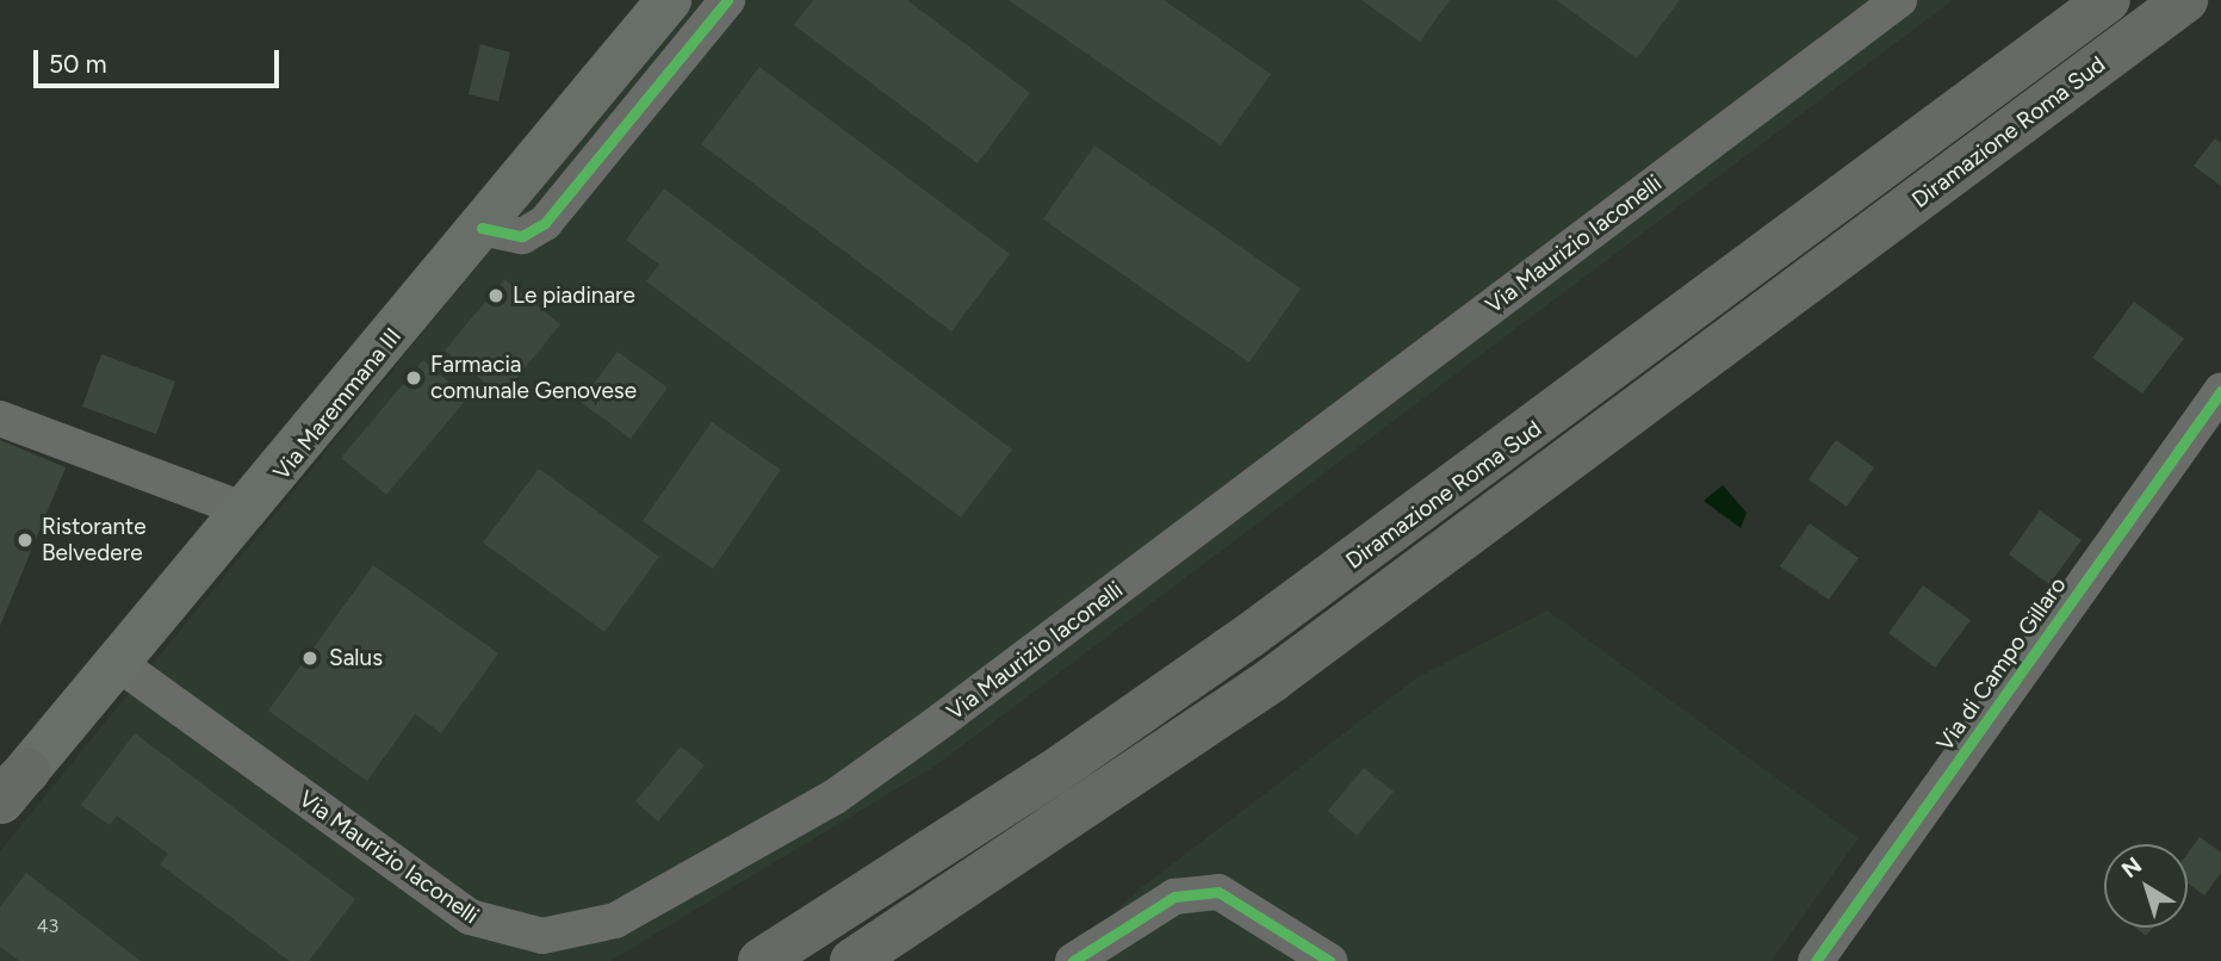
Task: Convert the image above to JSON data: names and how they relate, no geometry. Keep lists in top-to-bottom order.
{
  "streets": {
    "highway": ["Diramazione Roma Sud"],
    "main road": ["Via Maremmana III"],
    "street": ["Via Maurizio Iaconelli", "Via di Campo Gillaro"]
  },
  "crossings": [
    ["Via Maurizio Iaconelli", "Via Maremmana III"]
  ],
  "places": [
    "Le piadinare",
    "Farmacia comunale Genovese",
    "Ristorante Belvedere",
    "Salus"
  ],
  "house_numbers": ["43"],
  "scale_bar": "50 m",
  "north": "top left"
}
